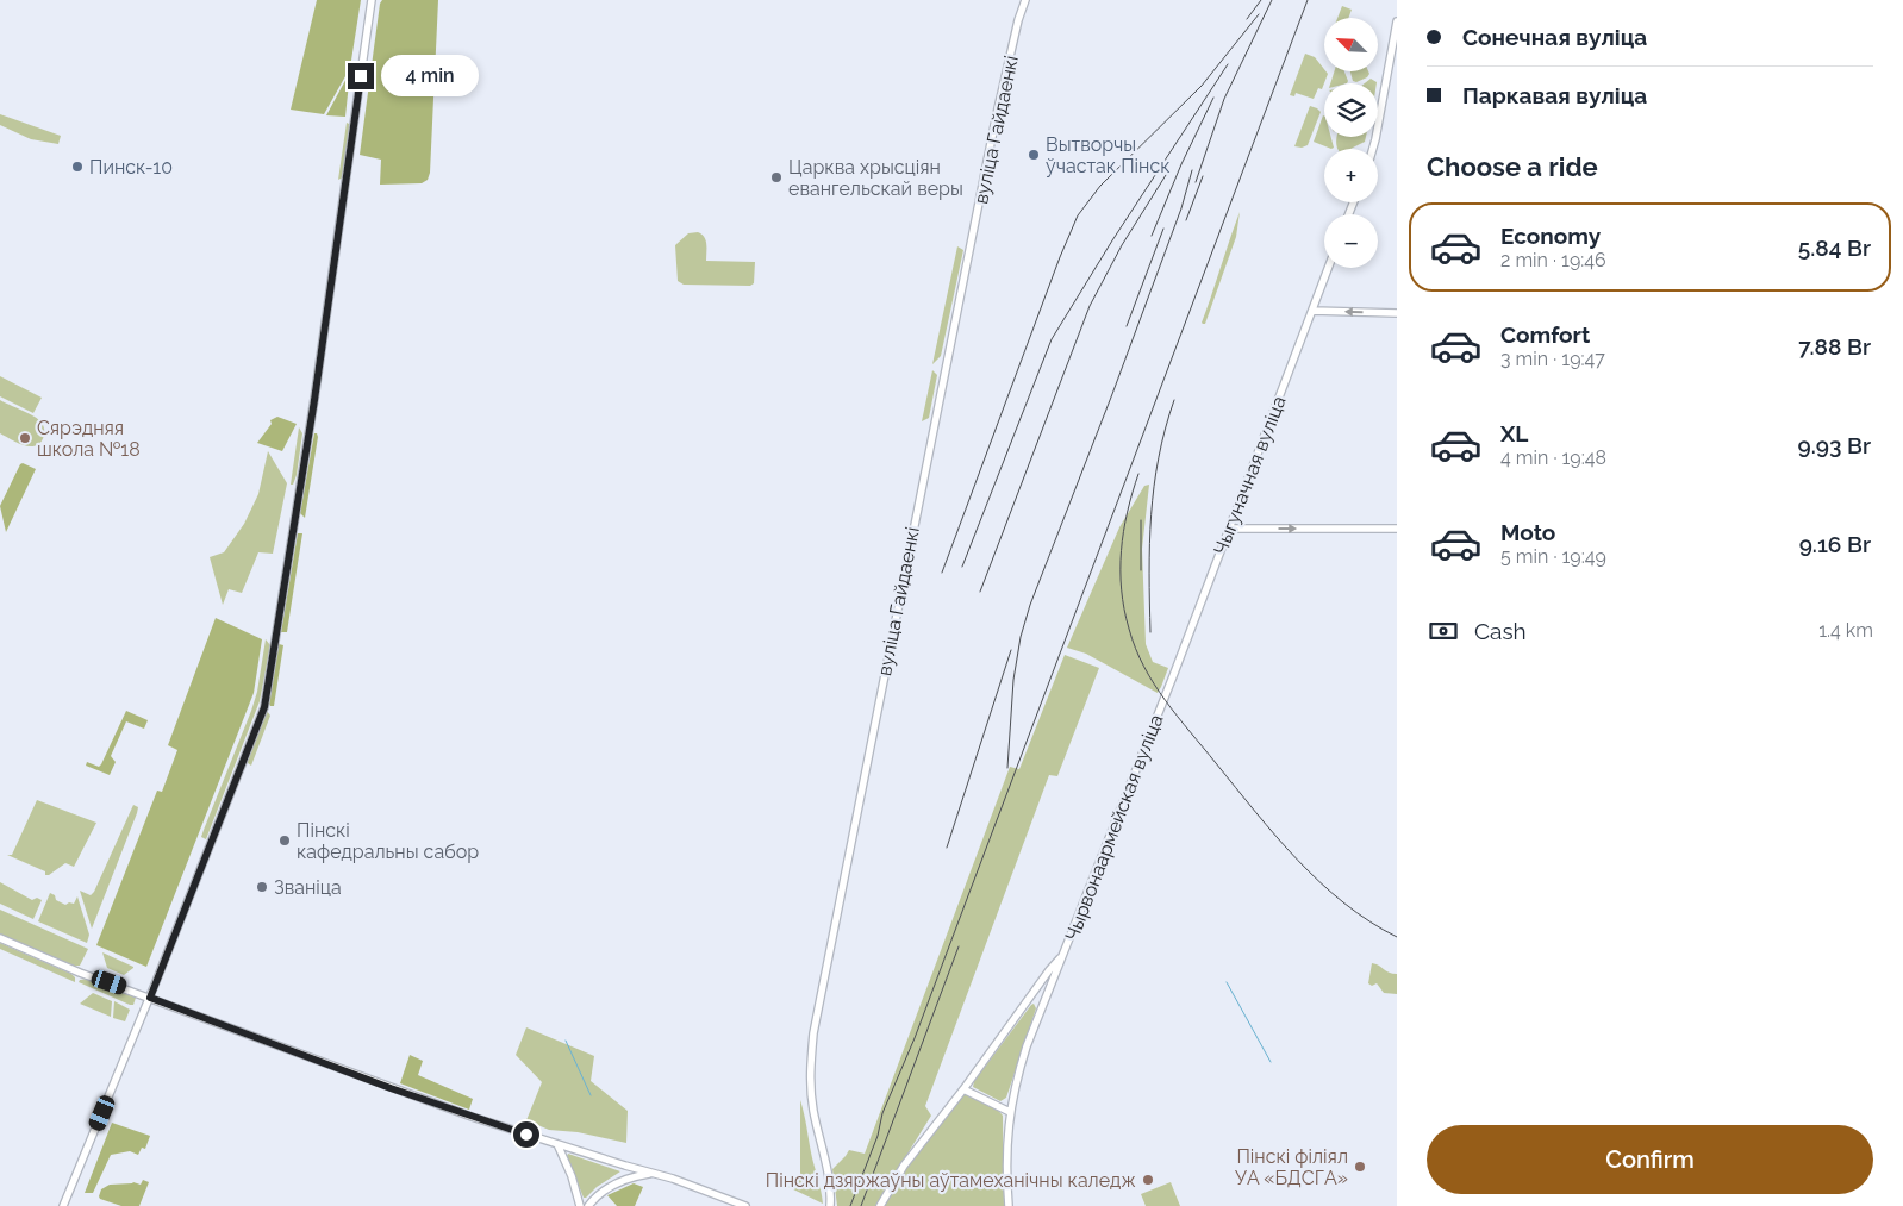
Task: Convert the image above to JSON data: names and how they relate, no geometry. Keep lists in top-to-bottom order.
{
  "streets": {
    "street": ["вуліца Гайдаенкі", "Чыгуначная вуліца", "Чырвонаармейская вуліца"]
  },
  "crossings": [
    ["Чыгуначная вуліца", "Чырвонаармейская вуліца"]
  ],
  "places": [
    "Вытворчы ўчастак Пінск",
    "Пинск-10",
    "Царква хрысціян евангельскай веры",
    "Сярэдняя школа №18",
    "Пінскі кафедральны сабор",
    "Званіца",
    "Пінскі філіял УА «БДСГА»",
    "Пінскі дзяржаўны аўтамеханічны каледж"
  ],
  "north": "top left",
  "page": {
    "banner": ["Сонечная вуліца", "Паркавая вуліца"],
    "map_buttons": ["+", "−"],
    "bubble": "4 min",
    "heading": "Choose a ride",
    "list": [
      {
        "name": "Economy",
        "note": "2 min · 19:46",
        "value": "5.84 Br"
      },
      {
        "name": "Comfort",
        "note": "3 min · 19:47",
        "value": "7.88 Br"
      },
      {
        "name": "XL",
        "note": "4 min · 19:48",
        "value": "9.93 Br"
      },
      {
        "name": "Moto",
        "note": "5 min · 19:49",
        "value": "9.16 Br"
      }
    ],
    "pay": ["Cash", "1.4 km"],
    "buttons": "Confirm"
  }
}
